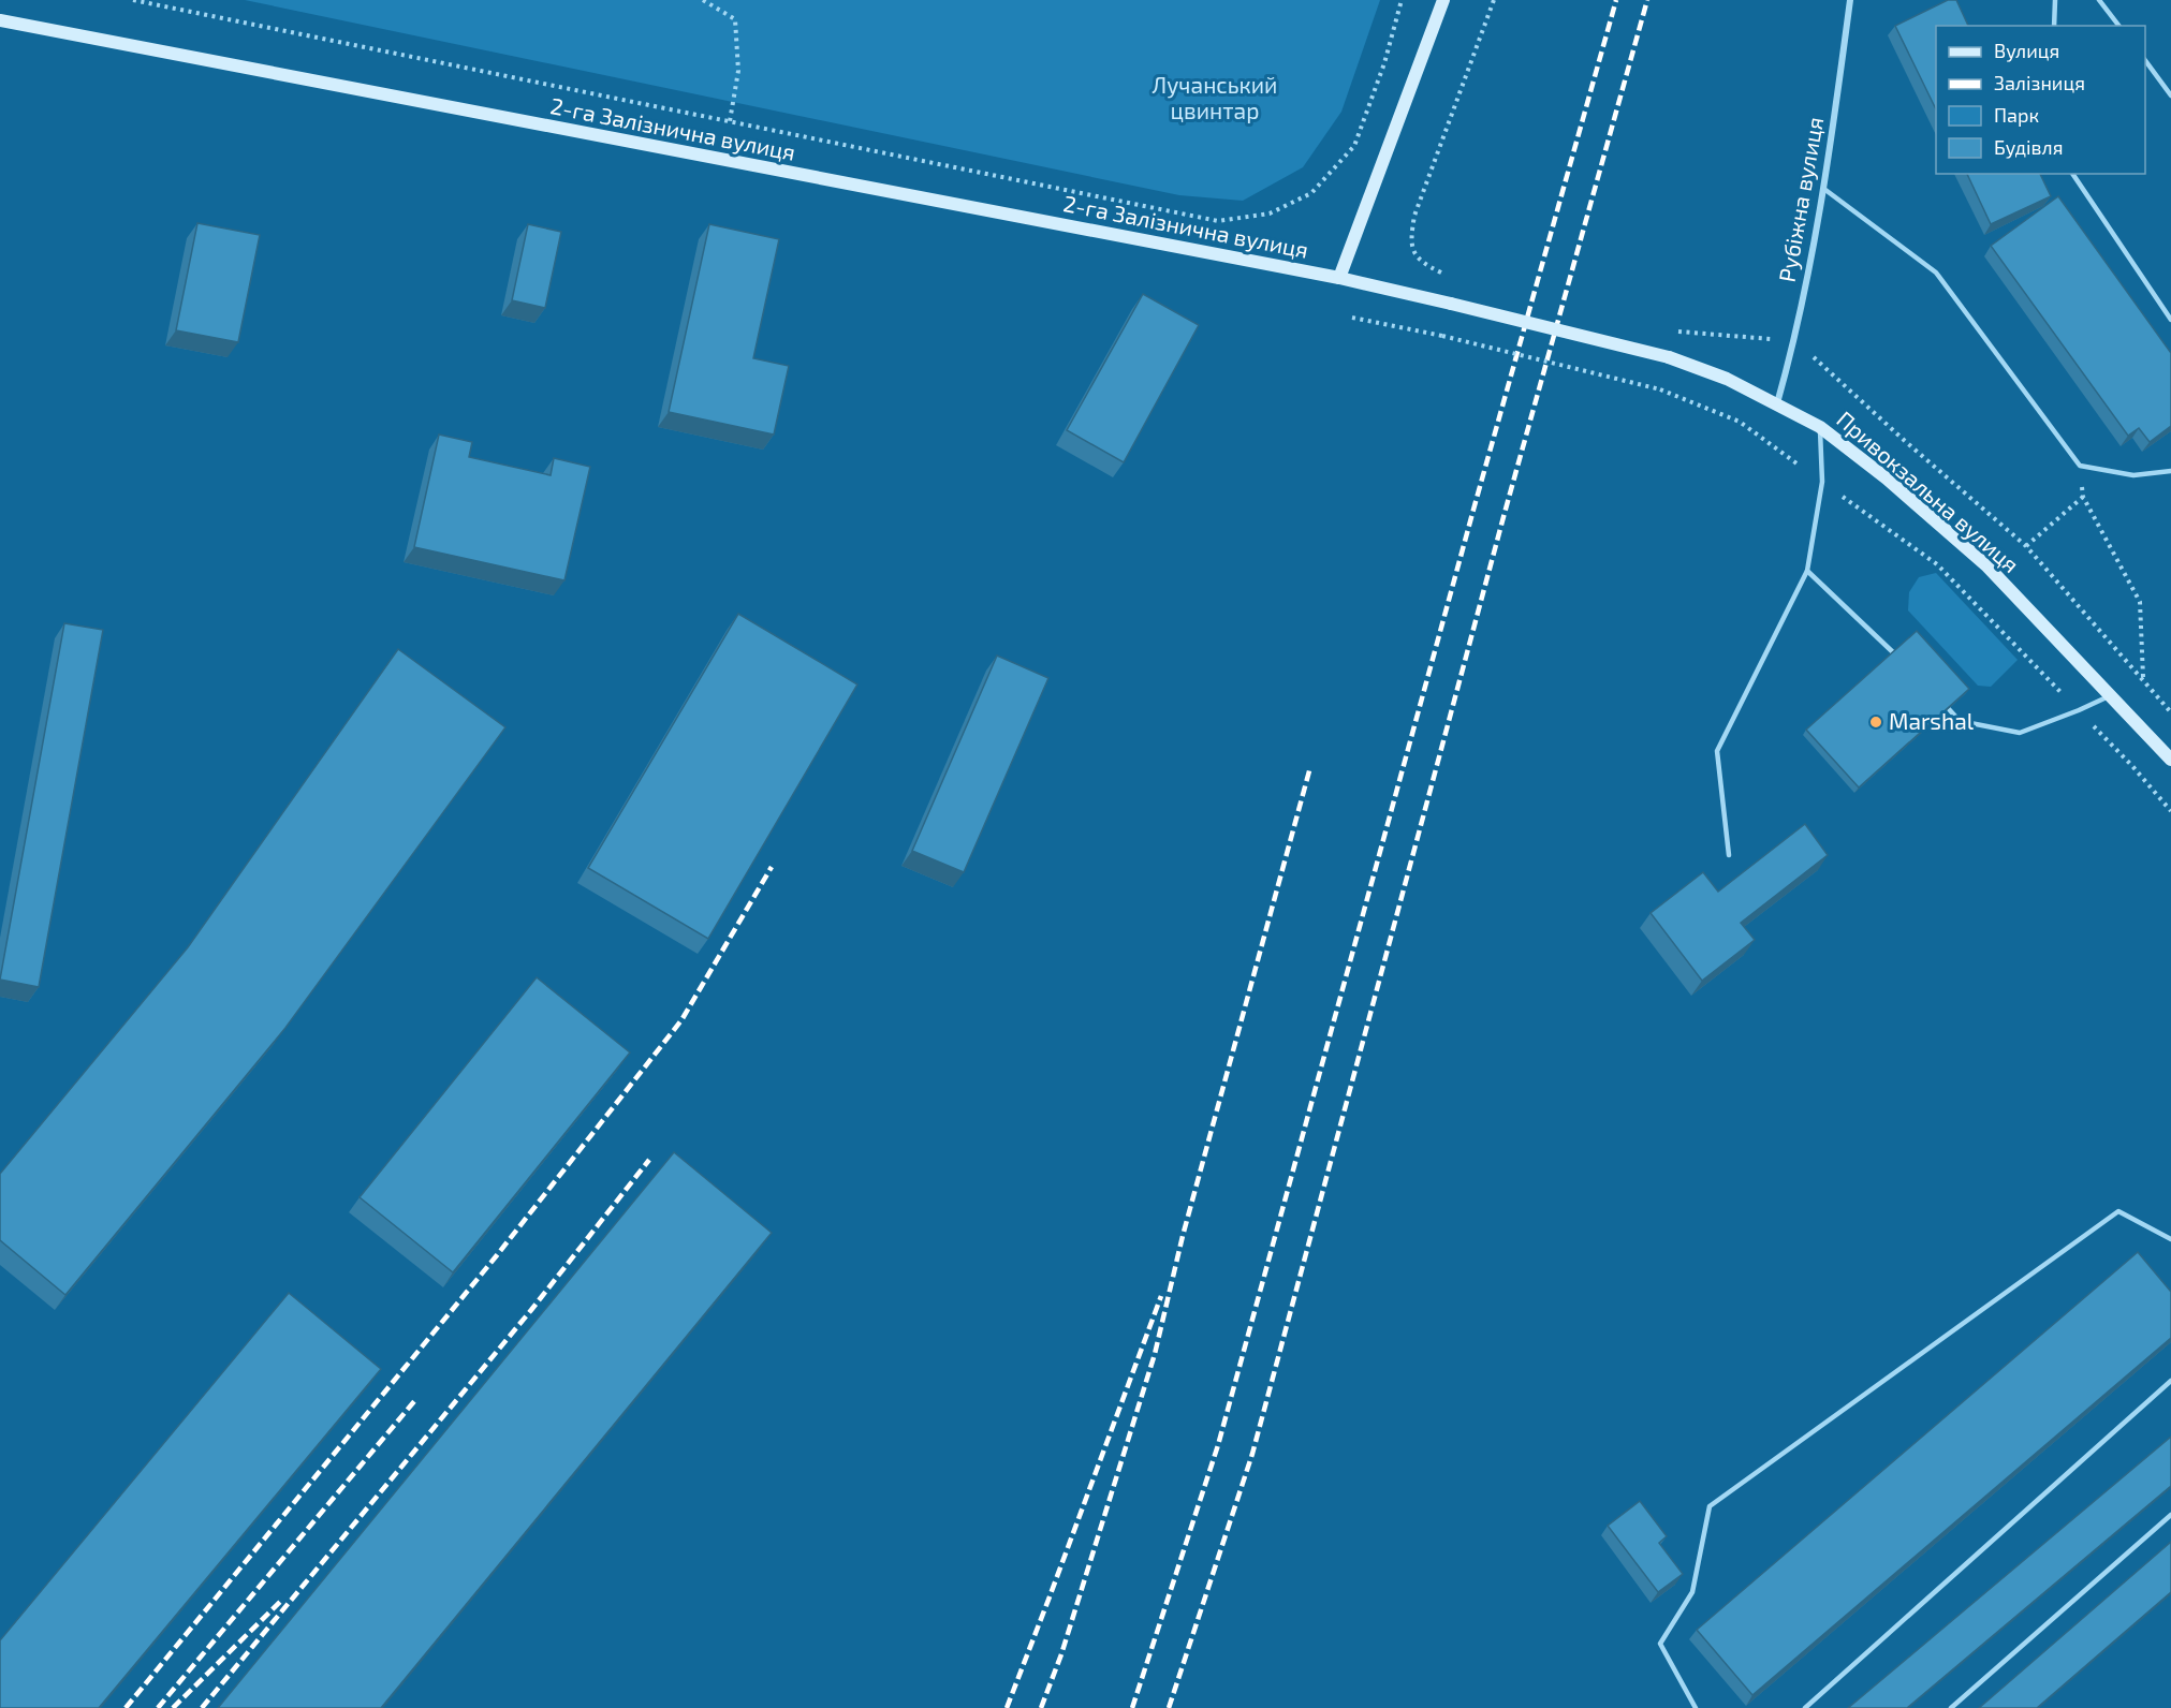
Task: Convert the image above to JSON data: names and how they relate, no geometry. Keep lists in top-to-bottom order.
{
  "streets": {
    "street": ["2-га Залізнична вулиця", "Рубіжна вулиця", "Привокзальна вулиця"]
  },
  "crossings": [
    ["2-га Залізнична вулиця", "Привокзальна вулиця"],
    ["Рубіжна вулиця", "Привокзальна вулиця"]
  ],
  "parks": ["Лучанський цвинтар"],
  "places": ["Marshal"],
  "legend": [
    "Вулиця",
    "Залізниця",
    "Парк",
    "Будівля"
  ]
}
